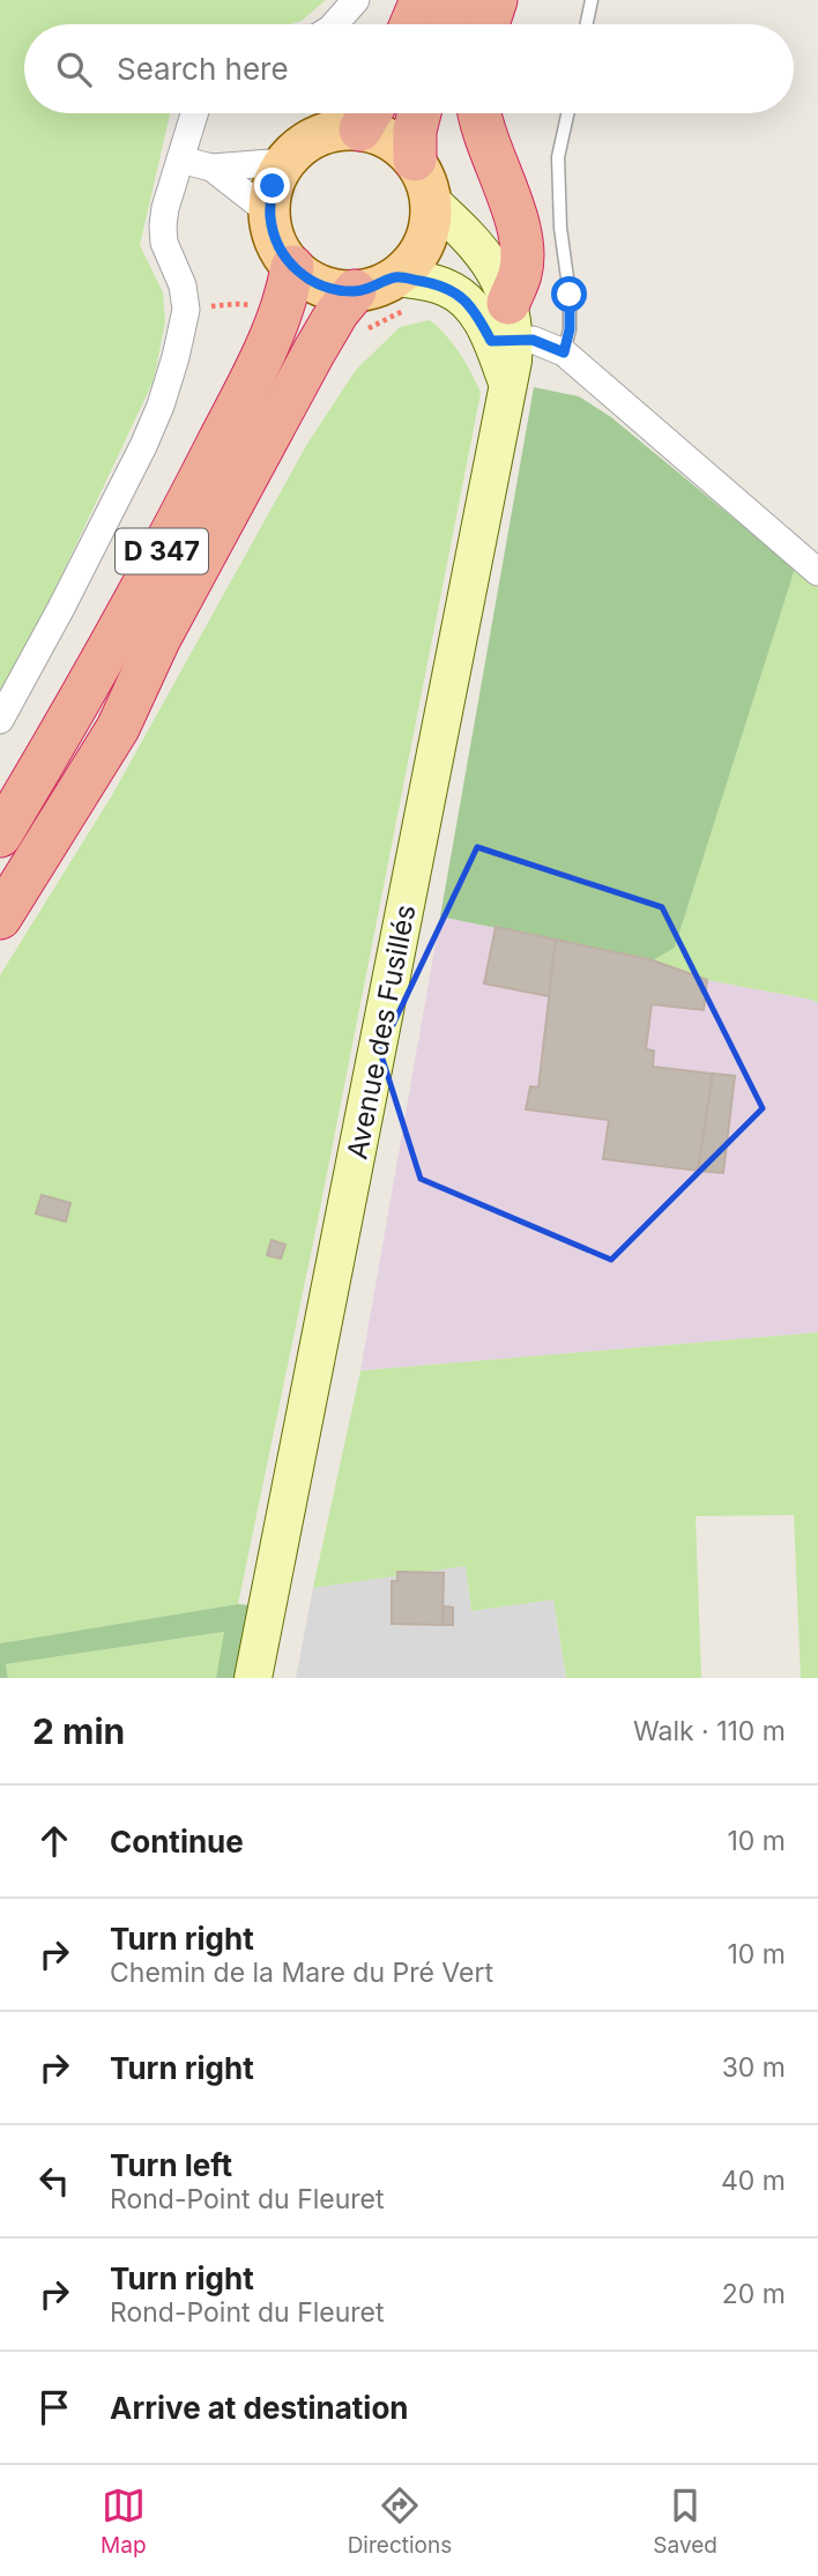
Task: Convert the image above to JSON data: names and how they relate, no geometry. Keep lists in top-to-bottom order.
{
  "streets": {
    "highway": ["D 347"],
    "main road": ["Avenue des Fusillés"]
  },
  "page": {
    "search": "Search here",
    "heading": ["2 min", "Walk · 110 m"],
    "list": [
      ["Continue", "10 m"],
      ["Turn right", "Chemin de la Mare du Pré Vert", "10 m"],
      ["Turn right", "30 m"],
      ["Turn left", "Rond-Point du Fleuret", "40 m"],
      ["Turn right", "Rond-Point du Fleuret", "20 m"],
      "Arrive at destination"
    ],
    "nav": ["Map", "Directions", "Saved"]
  }
}
